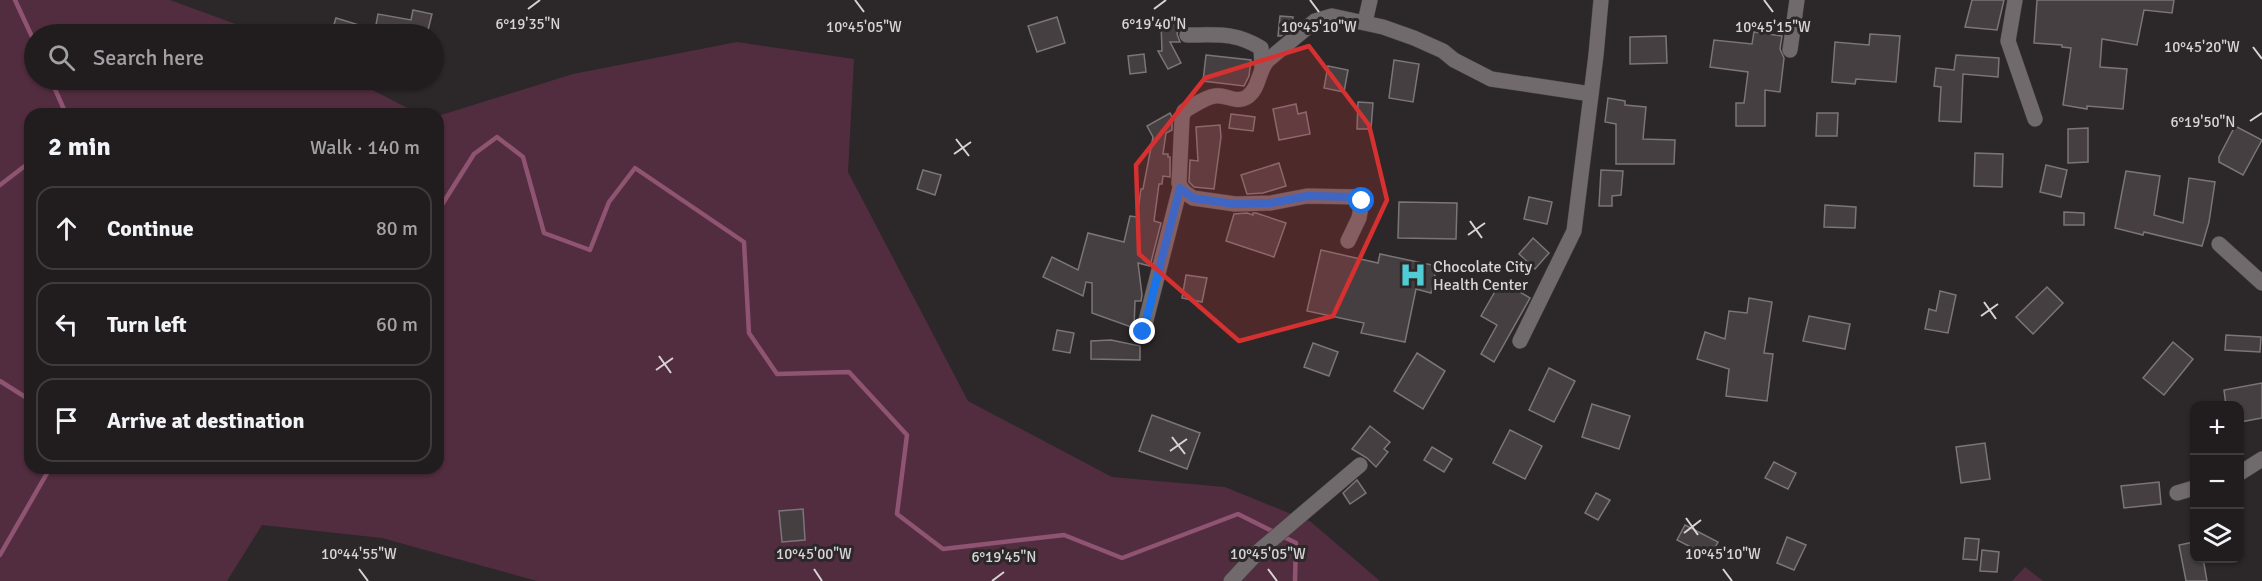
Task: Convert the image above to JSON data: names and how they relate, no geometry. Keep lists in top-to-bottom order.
{
  "places": {
    "hospital": ["Chocolate City Health Center"]
  },
  "page": {
    "search": "Search here",
    "heading": ["2 min", "Walk · 140 m"],
    "list": [
      ["Continue", "80 m"],
      ["Turn left", "60 m"],
      "Arrive at destination"
    ],
    "map_buttons": ["+", "−"]
  },
  "coordinates": [
    "6°19'35\"N",
    "6°19'40\"N",
    "10°45'05\"W",
    "10°45'10\"W",
    "10°45'15\"W",
    "10°45'20\"W",
    "6°19'50\"N",
    "10°44'55\"W",
    "10°45'00\"W",
    "6°19'45\"N"
  ]
}
